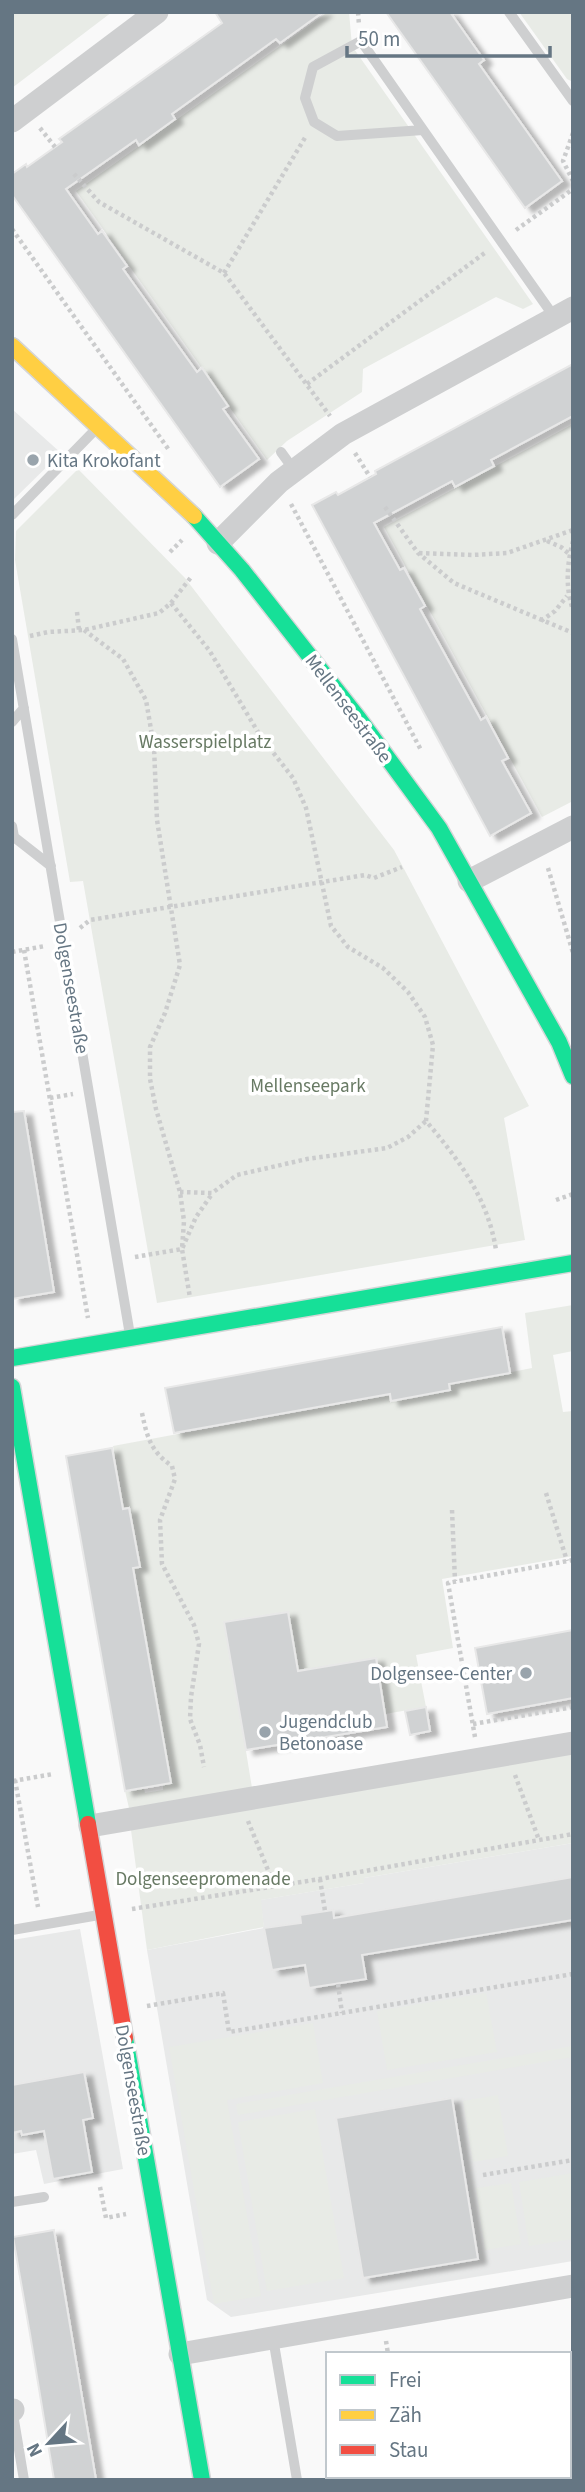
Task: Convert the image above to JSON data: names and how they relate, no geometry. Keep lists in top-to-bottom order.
{
  "streets": {
    "street": ["Mellenseestraße", "Dolgenseestraße"]
  },
  "parks": ["Wasserspielplatz", "Mellenseepark", "Dolgenseepromenade"],
  "places": ["Kita Krokofant", "Dolgensee-Center", "Jugendclub Betonoase"],
  "legend": ["Frei", "Zäh", "Stau"],
  "scale_bar": "50 m",
  "north": "bottom left"
}
